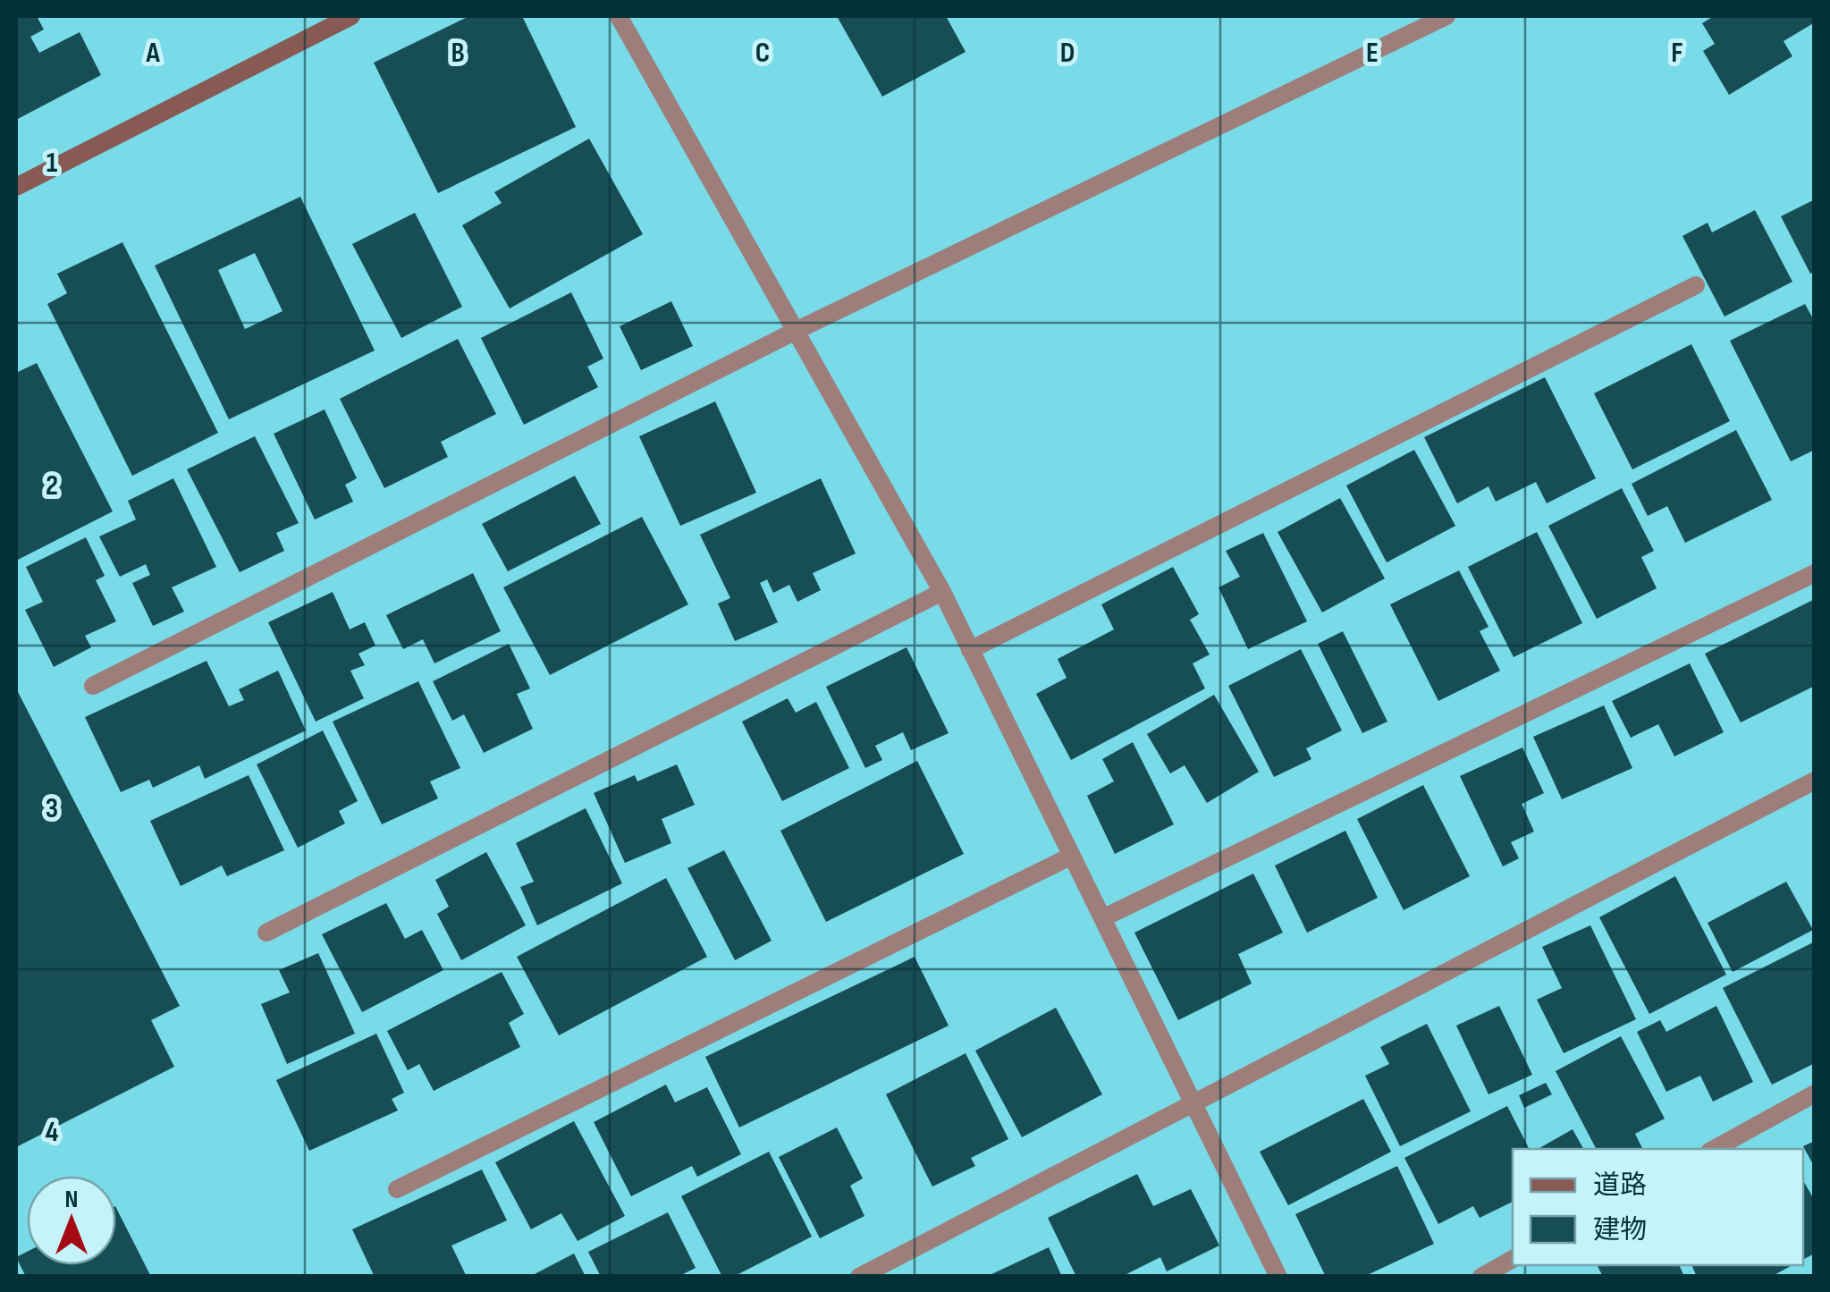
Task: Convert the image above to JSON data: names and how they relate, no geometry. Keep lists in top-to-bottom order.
{
  "legend": ["道路", "建物"],
  "north": "top",
  "grid": {
    "columns": [
      "A",
      "B",
      "C",
      "D",
      "E",
      "F"
    ],
    "rows": [
      "1",
      "2",
      "3",
      "4"
    ]
  }
}
